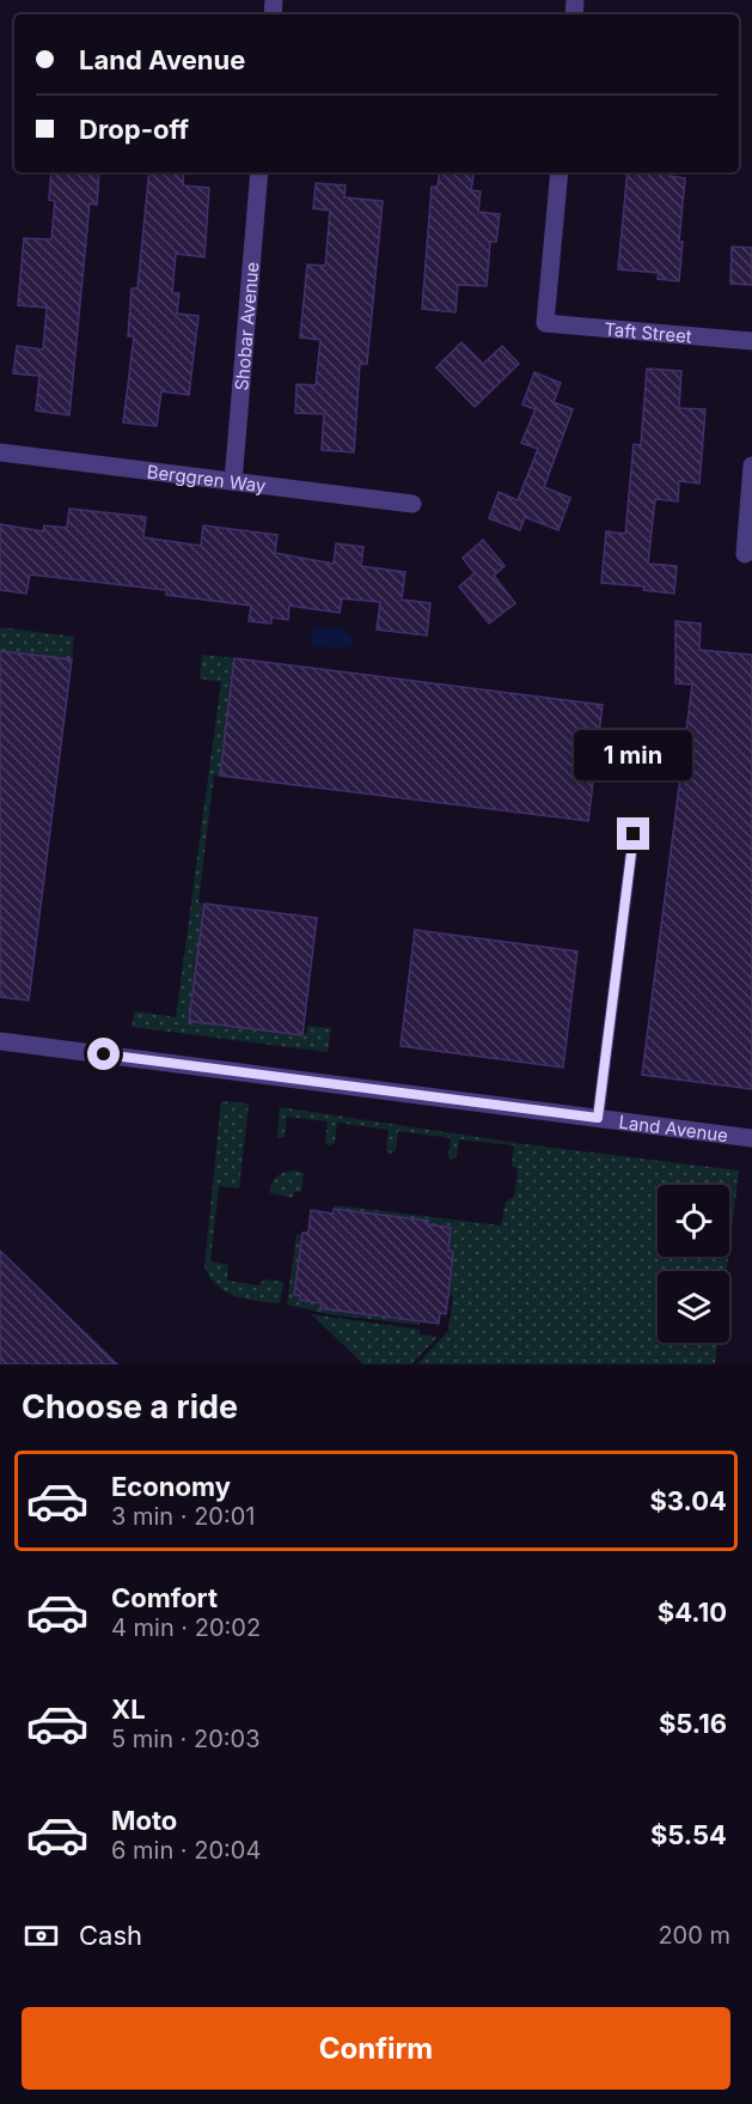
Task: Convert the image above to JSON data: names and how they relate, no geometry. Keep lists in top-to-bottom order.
{
  "streets": {
    "street": [
      "Shobar Avenue",
      "Taft Street",
      "Berggren Way",
      "Land Avenue"
    ]
  },
  "crossings": [
    ["Shobar Avenue", "Berggren Way"]
  ],
  "page": {
    "banner": ["Land Avenue", "Drop-off"],
    "bubble": "1 min",
    "heading": "Choose a ride",
    "list": [
      {
        "name": "Economy",
        "note": "3 min · 20:01",
        "value": "$3.04"
      },
      {
        "name": "Comfort",
        "note": "4 min · 20:02",
        "value": "$4.10"
      },
      {
        "name": "XL",
        "note": "5 min · 20:03",
        "value": "$5.16"
      },
      {
        "name": "Moto",
        "note": "6 min · 20:04",
        "value": "$5.54"
      }
    ],
    "pay": ["Cash", "200 m"],
    "buttons": "Confirm"
  }
}
